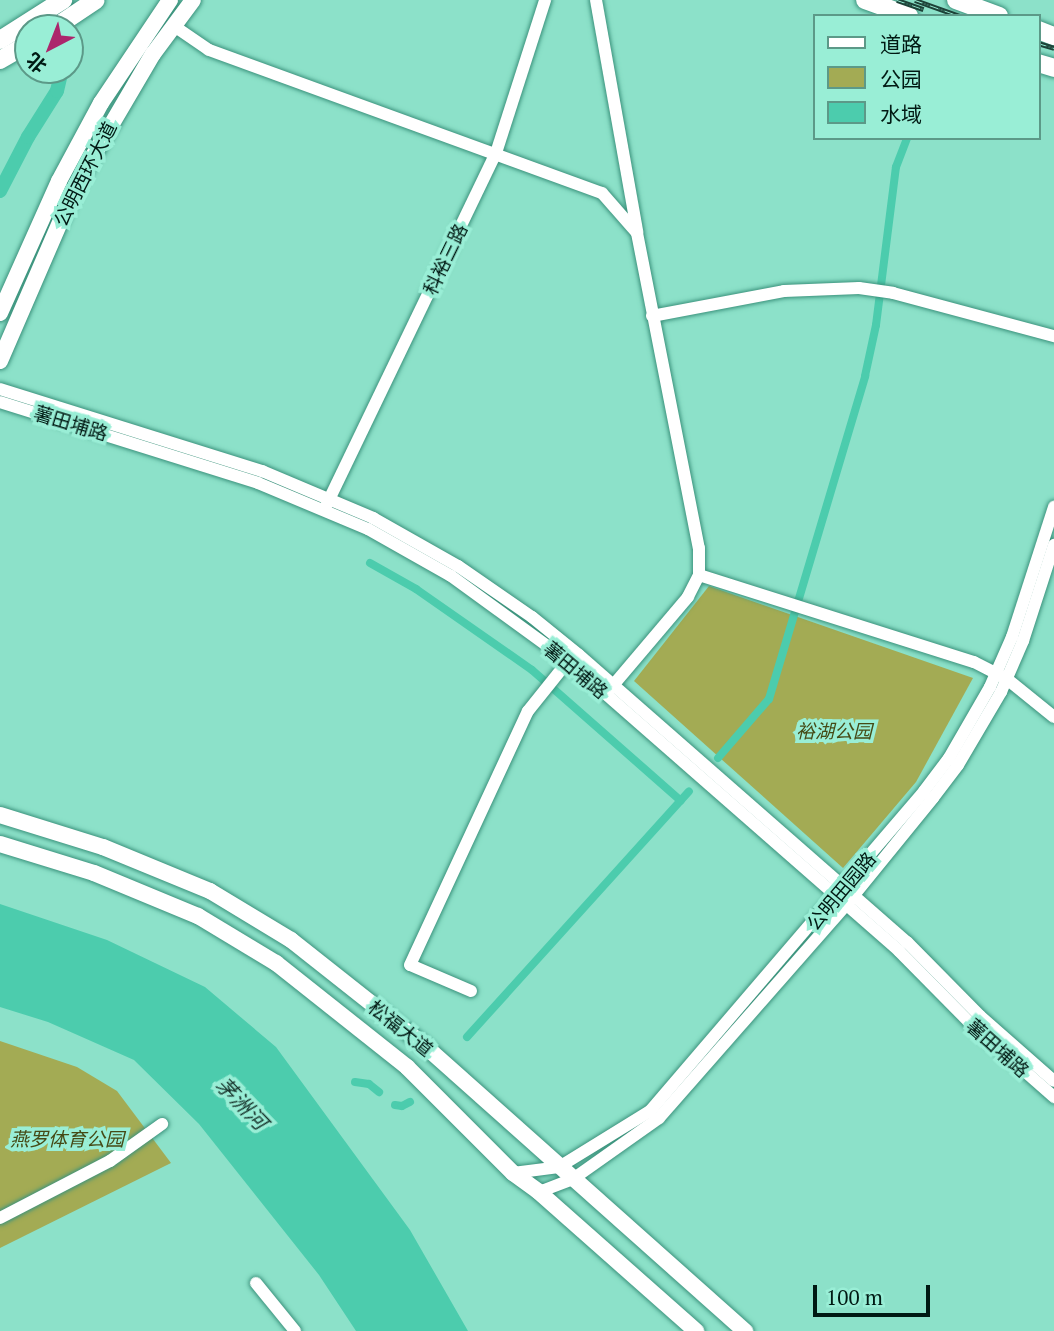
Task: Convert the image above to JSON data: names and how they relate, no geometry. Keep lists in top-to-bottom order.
{
  "streets": {
    "main road": ["公明西环大道", "松福大道"],
    "street": ["科裕三路", "薯田埔路", "公明田园路"]
  },
  "crossings": [
    ["科裕三路", "薯田埔路"],
    ["薯田埔路", "公明田园路"],
    ["公明田园路", "松福大道"]
  ],
  "water": ["茅洲河"],
  "parks": ["裕湖公园", "燕罗体育公园"],
  "legend": ["道路", "公园", "水域"],
  "scale_bar": "100 m",
  "north": "bottom left"
}
